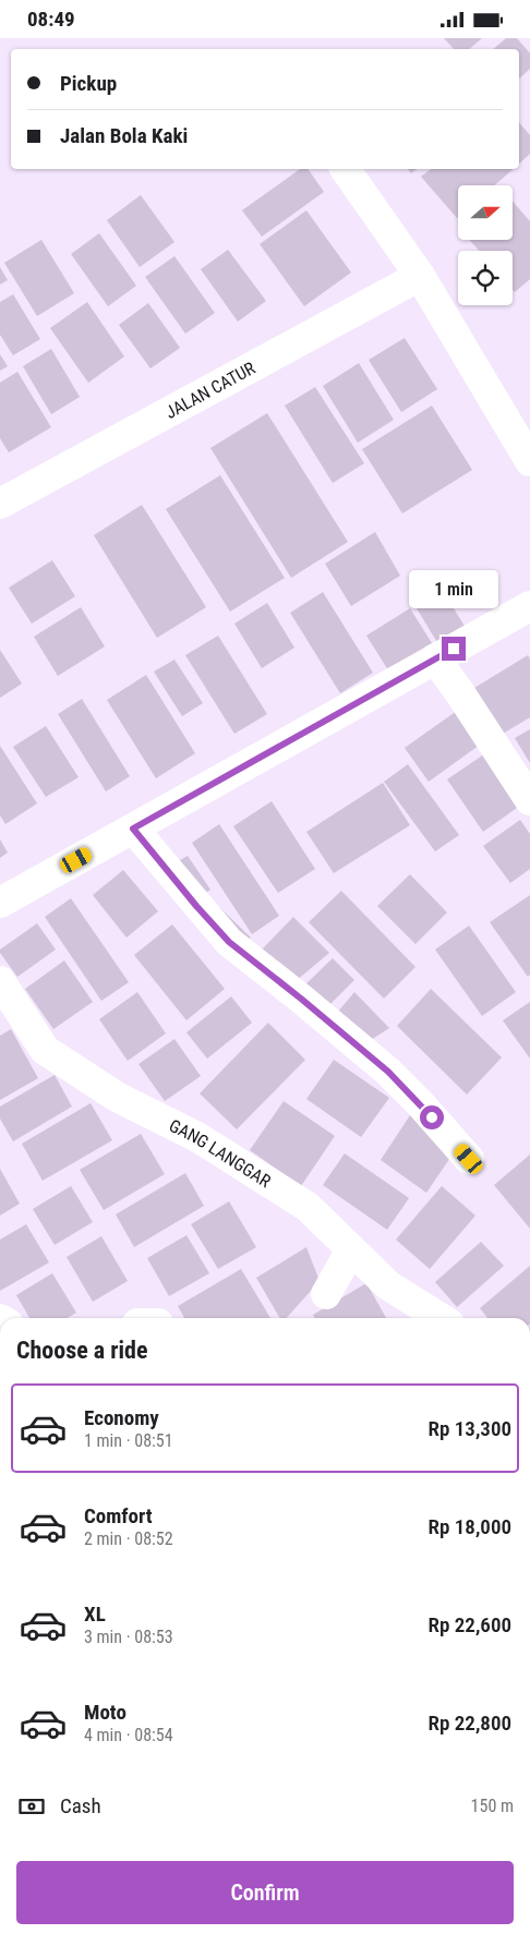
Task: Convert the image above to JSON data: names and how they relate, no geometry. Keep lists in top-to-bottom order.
{
  "streets": {
    "street": ["JALAN CATUR", "GANG LANGGAR"]
  },
  "north": "right",
  "page": {
    "status": "08:49",
    "banner": ["Pickup", "Jalan Bola Kaki"],
    "bubble": "1 min",
    "heading": "Choose a ride",
    "list": [
      {
        "name": "Economy",
        "note": "1 min · 08:51",
        "value": "Rp 13,300"
      },
      {
        "name": "Comfort",
        "note": "2 min · 08:52",
        "value": "Rp 18,000"
      },
      {
        "name": "XL",
        "note": "3 min · 08:53",
        "value": "Rp 22,600"
      },
      {
        "name": "Moto",
        "note": "4 min · 08:54",
        "value": "Rp 22,800"
      }
    ],
    "pay": ["Cash", "150 m"],
    "buttons": "Confirm"
  }
}
